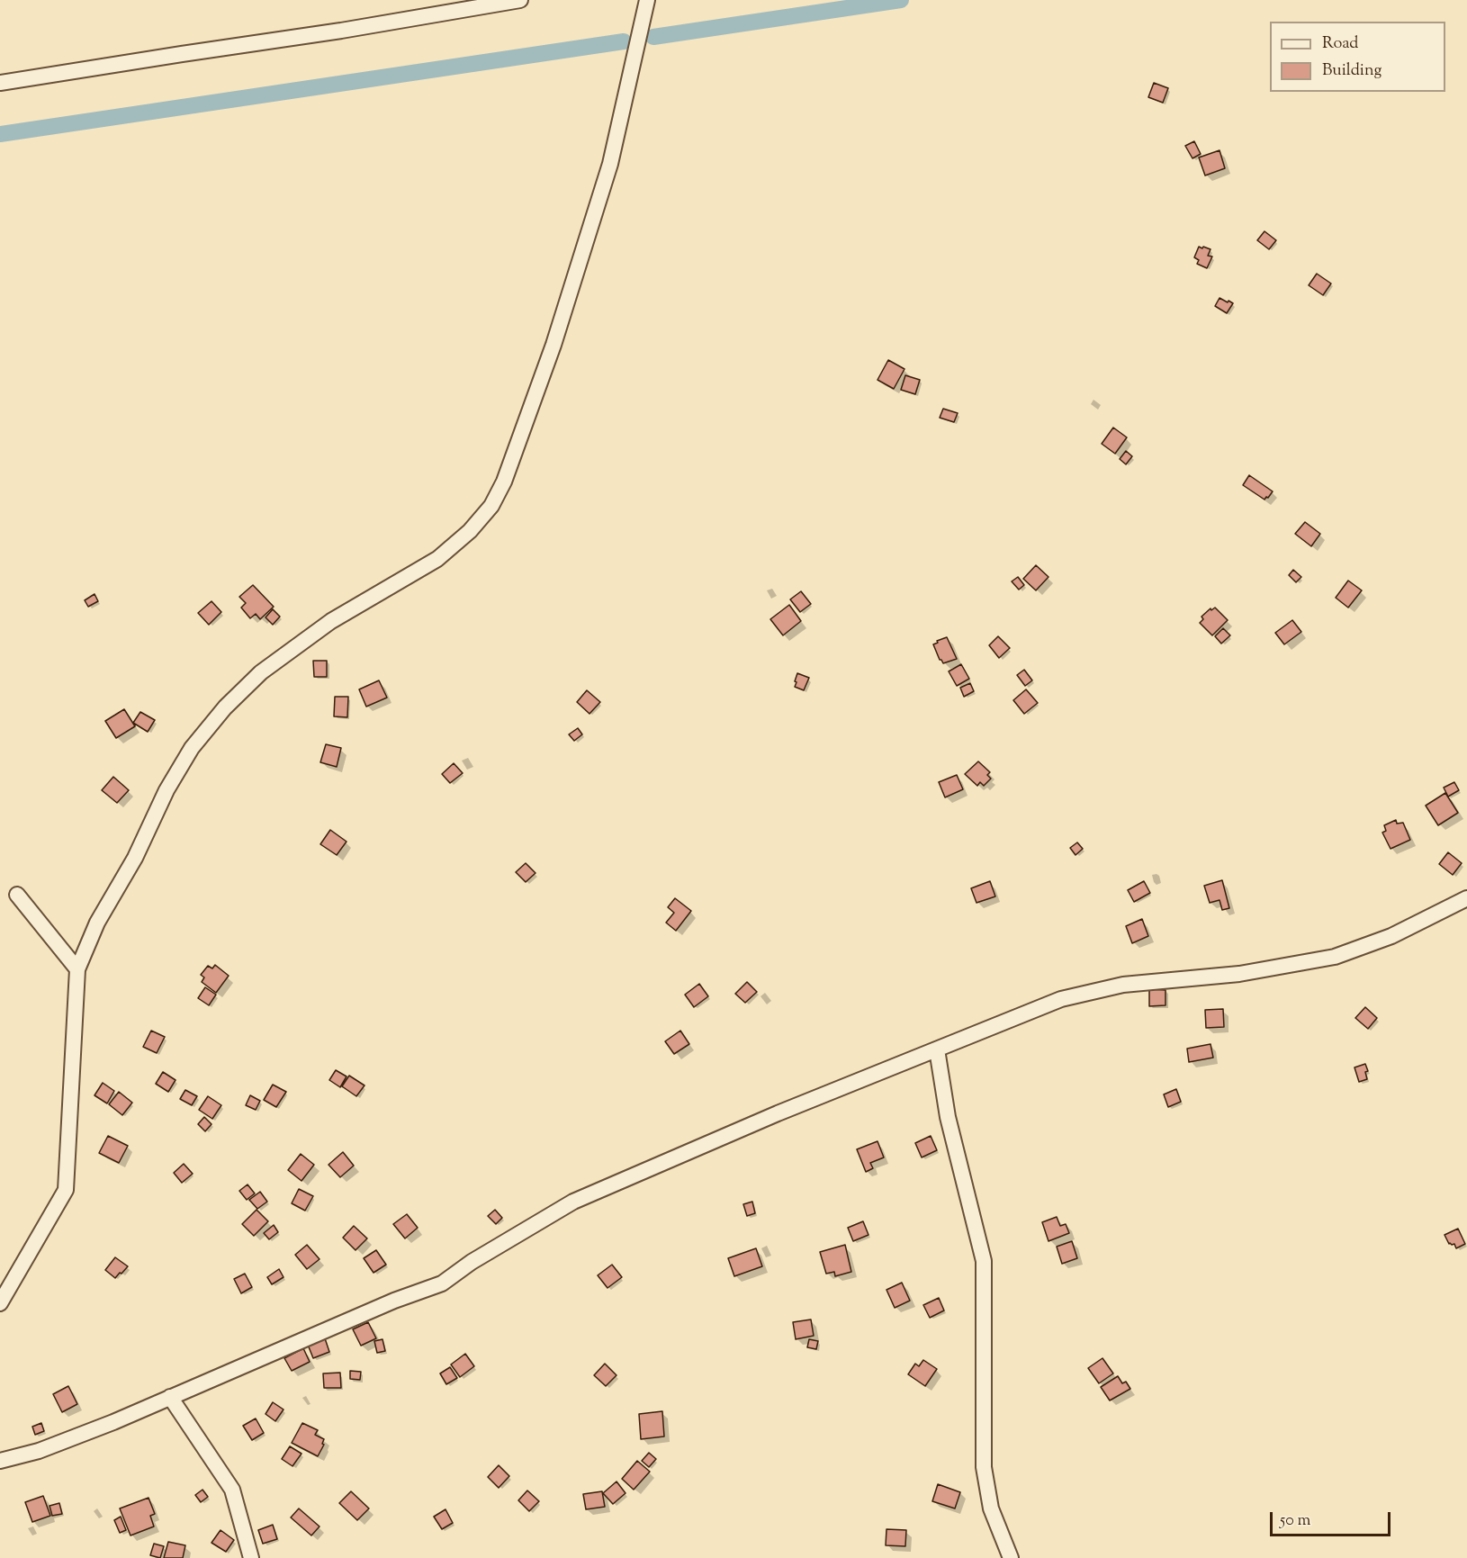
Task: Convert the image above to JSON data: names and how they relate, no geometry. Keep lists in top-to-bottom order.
{
  "legend": ["Road", "Building"],
  "scale_bar": "50 m"
}
